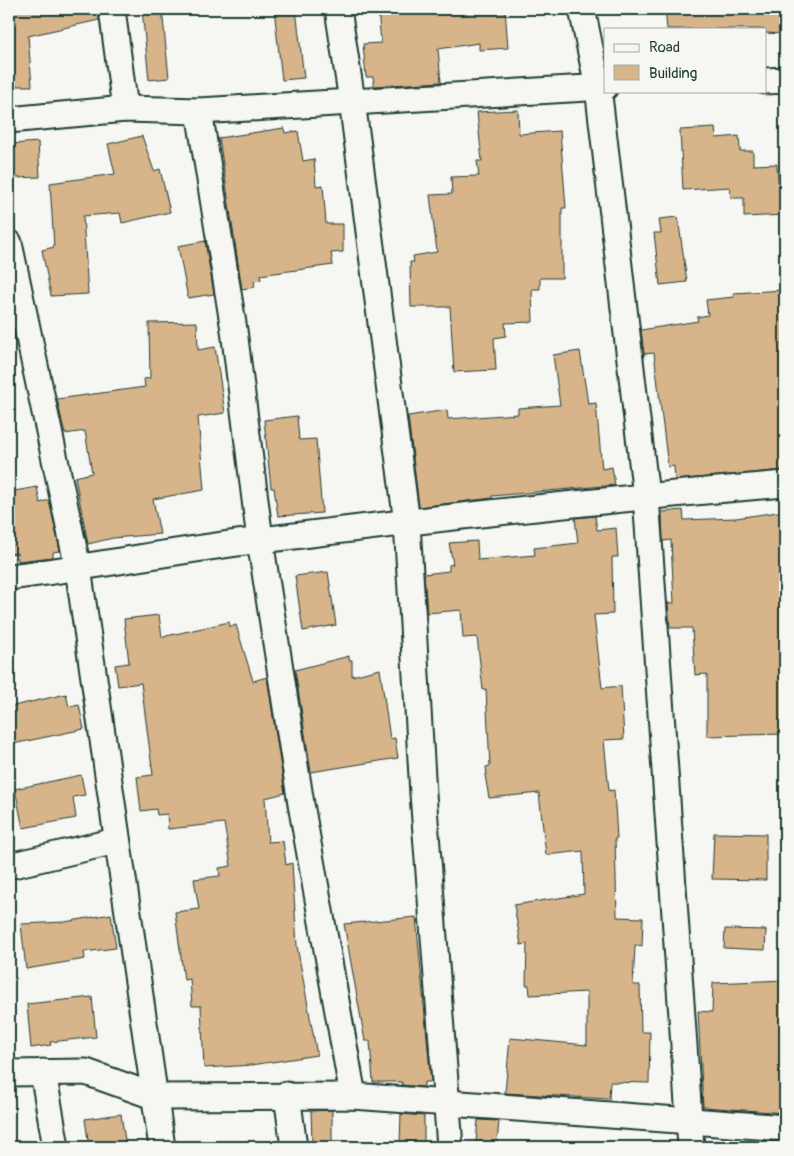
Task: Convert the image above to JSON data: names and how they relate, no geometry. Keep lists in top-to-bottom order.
{
  "legend": ["Road", "Building"]
}
